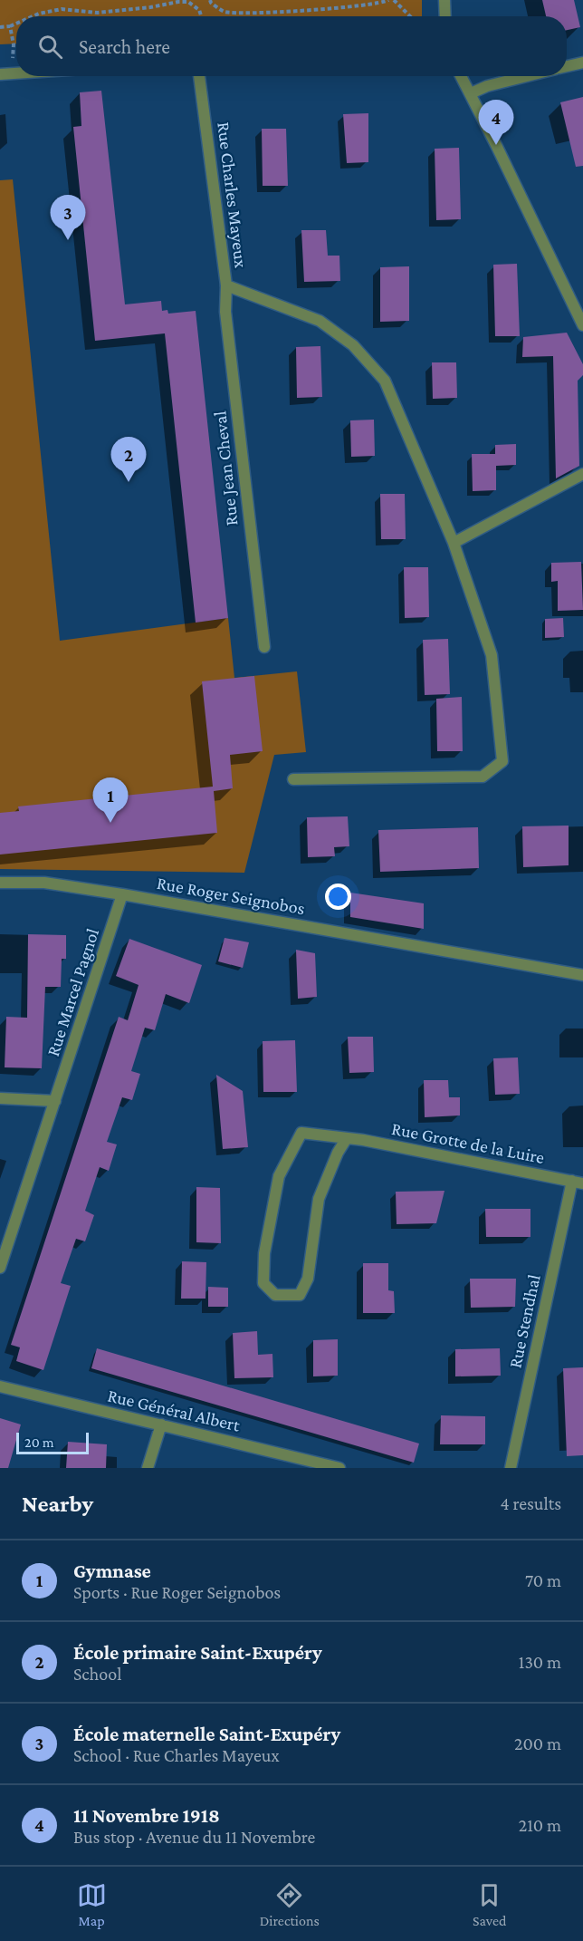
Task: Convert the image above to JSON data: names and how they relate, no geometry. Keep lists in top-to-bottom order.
{
  "streets": {
    "street": [
      "Rue Charles Mayeux",
      "Rue Jean Cheval",
      "Rue Roger Seignobos",
      "Rue Marcel Pagnol",
      "Rue Grotte de la Luire",
      "Rue Stendhal",
      "Rue Général Albert"
    ]
  },
  "crossings": [
    ["Rue Charles Mayeux", "Rue Jean Cheval"],
    ["Rue Roger Seignobos", "Rue Marcel Pagnol"],
    ["Rue Grotte de la Luire", "Rue Stendhal"]
  ],
  "scale_bar": "20 m",
  "page": {
    "search": "Search here",
    "pins": [
      "4",
      "3",
      "2",
      "1"
    ],
    "scale": "20 m",
    "heading": ["Nearby", "4 results"],
    "list": [
      {
        "mark": "1",
        "name": "Gymnase",
        "note": "Sports · Rue Roger Seignobos",
        "value": "70 m"
      },
      {
        "mark": "2",
        "name": "École primaire Saint-Exupéry",
        "note": "School",
        "value": "130 m"
      },
      {
        "mark": "3",
        "name": "École maternelle Saint-Exupéry",
        "note": "School · Rue Charles Mayeux",
        "value": "200 m"
      },
      {
        "mark": "4",
        "name": "11 Novembre 1918",
        "note": "Bus stop · Avenue du 11 Novembre",
        "value": "210 m"
      }
    ],
    "nav": ["Map", "Directions", "Saved"]
  }
}
